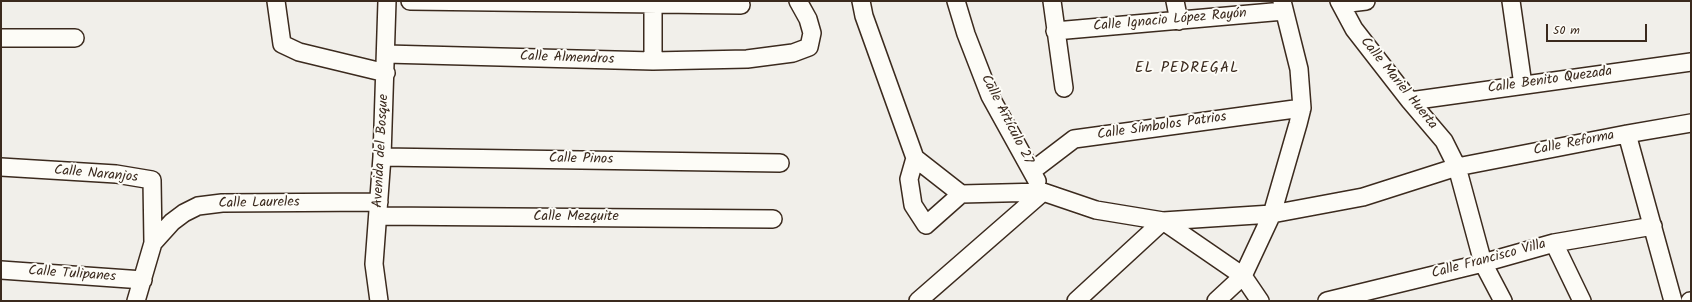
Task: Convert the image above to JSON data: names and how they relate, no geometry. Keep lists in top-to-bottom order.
{
  "streets": {
    "street": [
      "Calle Ignacio López Rayón",
      "Calle Almendros",
      "Calle Benito Quezada",
      "Calle Mariel Huerta",
      "Calle Artículo 27",
      "Calle Símbolos Patrios",
      "Calle Reforma",
      "Avenida del Bosque",
      "Calle Pinos",
      "Calle Naranjos",
      "Calle Laureles",
      "Calle Mezquite",
      "Calle Francisco Villa",
      "Calle Tulipanes"
    ]
  },
  "crossings": [
    ["Calle Almendros", "Avenida del Bosque"],
    ["Calle Benito Quezada", "Calle Mariel Huerta"],
    ["Calle Mariel Huerta", "Calle Reforma"],
    ["Calle Mariel Huerta", "Calle Francisco Villa"],
    ["Calle Artículo 27", "Calle Símbolos Patrios"],
    ["Calle Artículo 27", "Calle Reforma"],
    ["Avenida del Bosque", "Calle Pinos"],
    ["Avenida del Bosque", "Calle Laureles"],
    ["Avenida del Bosque", "Calle Mezquite"],
    ["Calle Naranjos", "Calle Laureles"],
    ["Calle Laureles", "Calle Mezquite"]
  ],
  "districts": ["EL PEDREGAL"],
  "scale_bar": "50 m"
}
